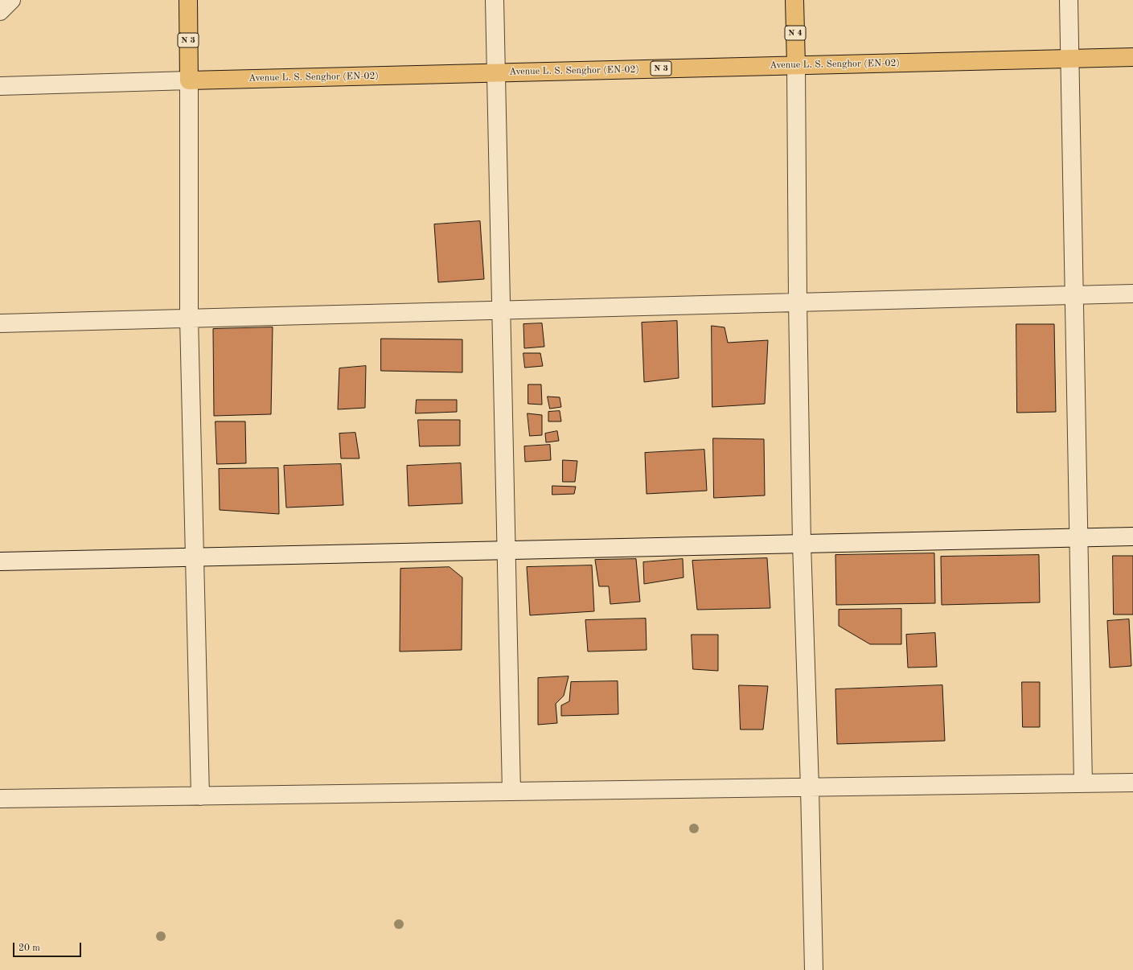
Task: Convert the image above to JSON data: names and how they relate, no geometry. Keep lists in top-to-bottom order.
{
  "streets": {
    "main road": ["N 4", "N 3", "Avenue L. S. Senghor (EN-02)"]
  },
  "crossings": [
    ["N 4", "Avenue L. S. Senghor (EN-02)"],
    ["N 3", "Avenue L. S. Senghor (EN-02)"]
  ],
  "scale_bar": "20 m"
}
